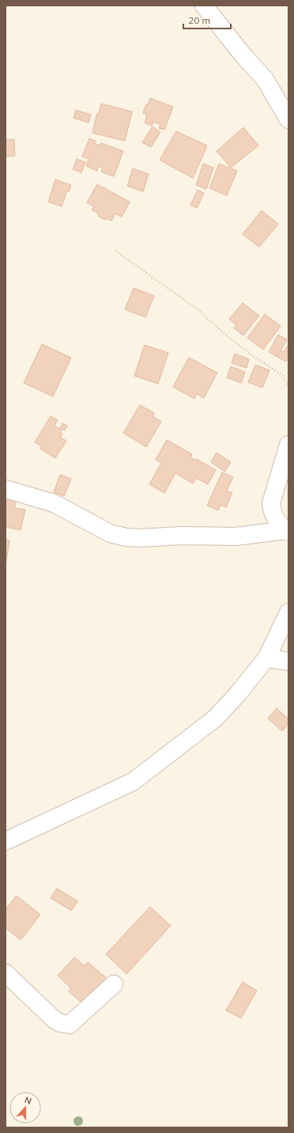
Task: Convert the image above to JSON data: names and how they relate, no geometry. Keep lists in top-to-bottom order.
{
  "scale_bar": "20 m",
  "north": "top"
}
